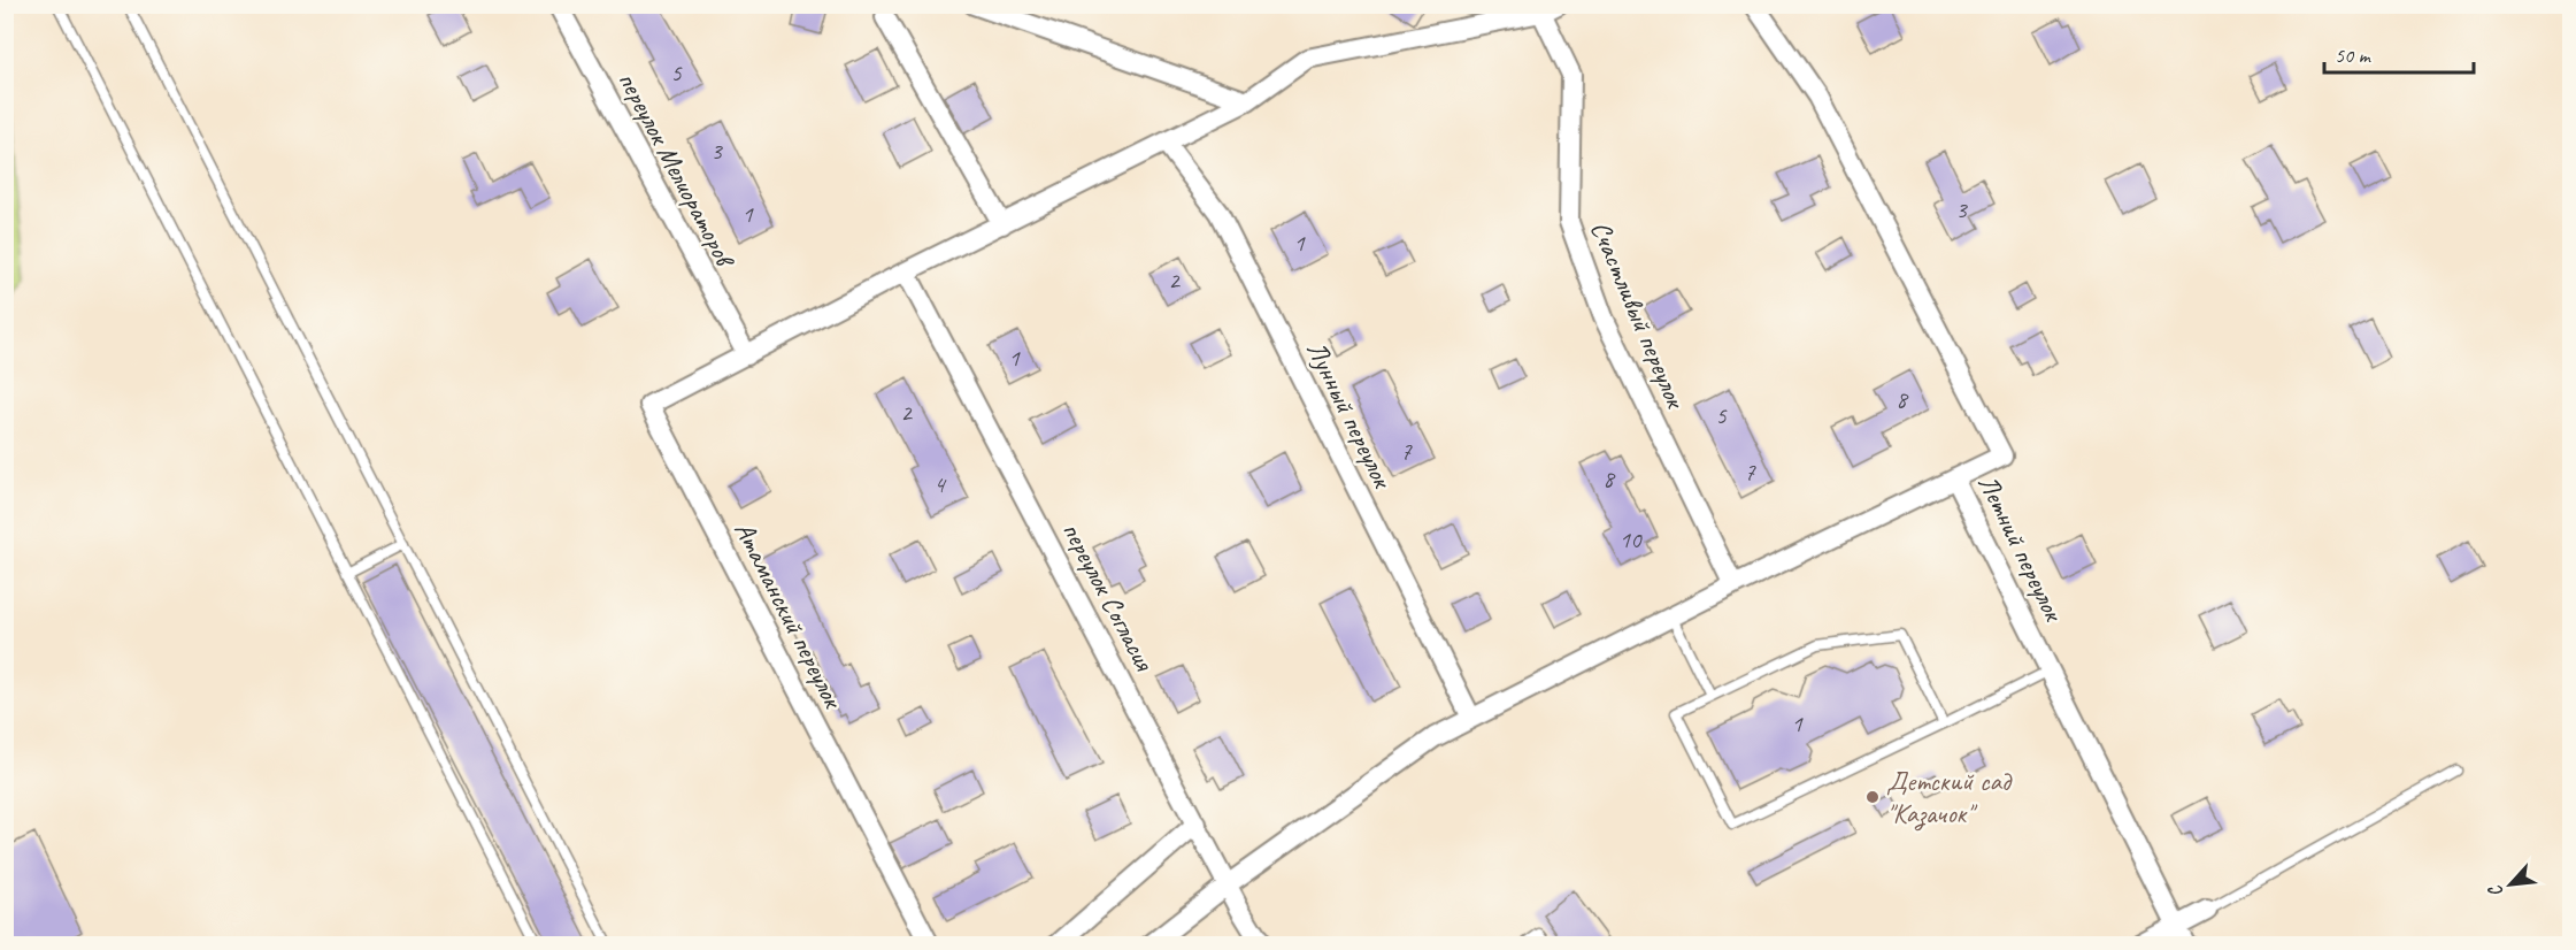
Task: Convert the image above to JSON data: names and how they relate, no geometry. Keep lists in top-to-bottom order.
{
  "streets": {
    "street": [
      "переулок Мелиораторов",
      "Счастливый переулок",
      "Лунный переулок",
      "Летний переулок",
      "переулок Согласия",
      "Атаманский переулок"
    ]
  },
  "crossings": [
    ["переулок Мелиораторов", "Атаманский переулок"]
  ],
  "places": ["Детский сад \"Казачок\""],
  "house_numbers": [
    "5",
    "3",
    "3",
    "1",
    "1",
    "2",
    "1",
    "8",
    "2",
    "5",
    "7",
    "7",
    "8",
    "4",
    "10",
    "1"
  ],
  "scale_bar": "50 m",
  "north": "bottom left"
}
